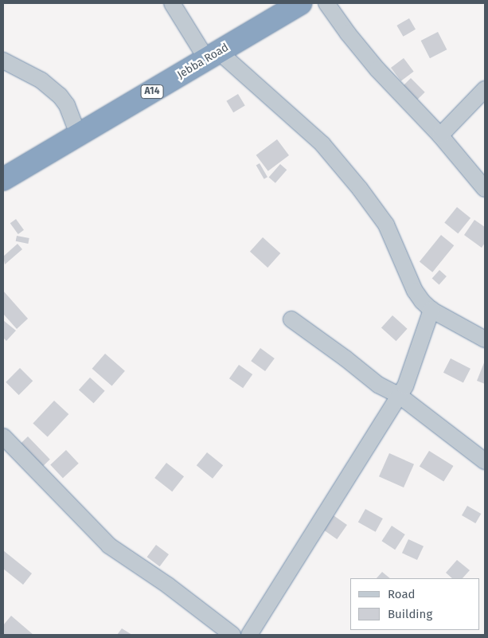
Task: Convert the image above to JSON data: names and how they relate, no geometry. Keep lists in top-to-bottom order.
{
  "streets": {
    "highway": ["Jebba Road", "A14"]
  },
  "legend": ["Road", "Building"]
}
